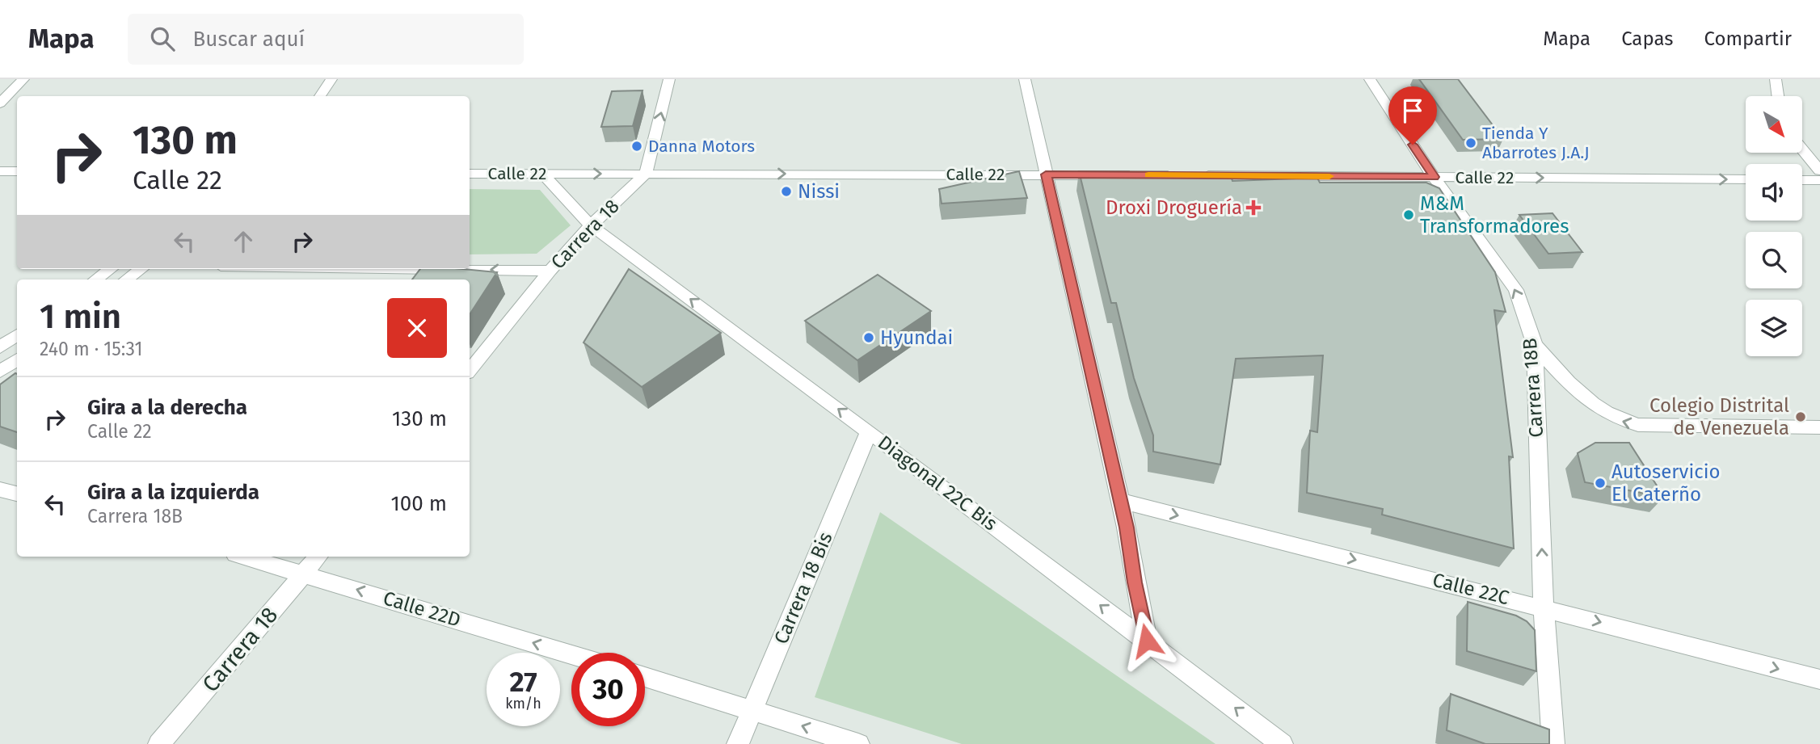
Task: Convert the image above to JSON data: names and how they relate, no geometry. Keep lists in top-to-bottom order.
{
  "streets": {
    "street": [
      "Calle 22",
      "Carrera 18",
      "Carrera 18B",
      "Diagonal 22C Bis",
      "Carrera 18 Bis",
      "Calle 22C",
      "Calle 22D"
    ]
  },
  "crossings": [
    ["Calle 22", "Carrera 18"],
    ["Calle 22", "Carrera 18B"],
    ["Calle 22", "Diagonal 22C Bis"],
    ["Carrera 18", "Diagonal 22C Bis"],
    ["Carrera 18", "Calle 22D"],
    ["Carrera 18B", "Calle 22C"],
    ["Diagonal 22C Bis", "Carrera 18 Bis"]
  ],
  "one_way": [
    "Calle 22",
    "Carrera 18B",
    "Diagonal 22C Bis",
    "Calle 22C",
    "Calle 22D"
  ],
  "places": {
    "other": [
      "Tienda Y Abarrotes J.A.J",
      "Danna Motors",
      "Nissi",
      "M&M Transformadores",
      "Hyundai",
      "Colegio Distrital de Venezuela",
      "Autoservicio El Caterño"
    ],
    "health": ["Droxi Droguería"]
  },
  "north": "bottom right",
  "page": {
    "header": "Mapa",
    "search": "Buscar aquí",
    "nav": ["Mapa", "Capas", "Compartir"],
    "turn": ["130 m", "Calle 22"],
    "heading": ["1 min", "240 m · 15:31"],
    "list": [
      {
        "name": "Gira a la derecha",
        "note": "Calle 22",
        "value": "130 m"
      },
      {
        "name": "Gira a la izquierda",
        "note": "Carrera 18B",
        "value": "100 m"
      }
    ],
    "speed": "27 km/h",
    "limit": "30"
  }
}
